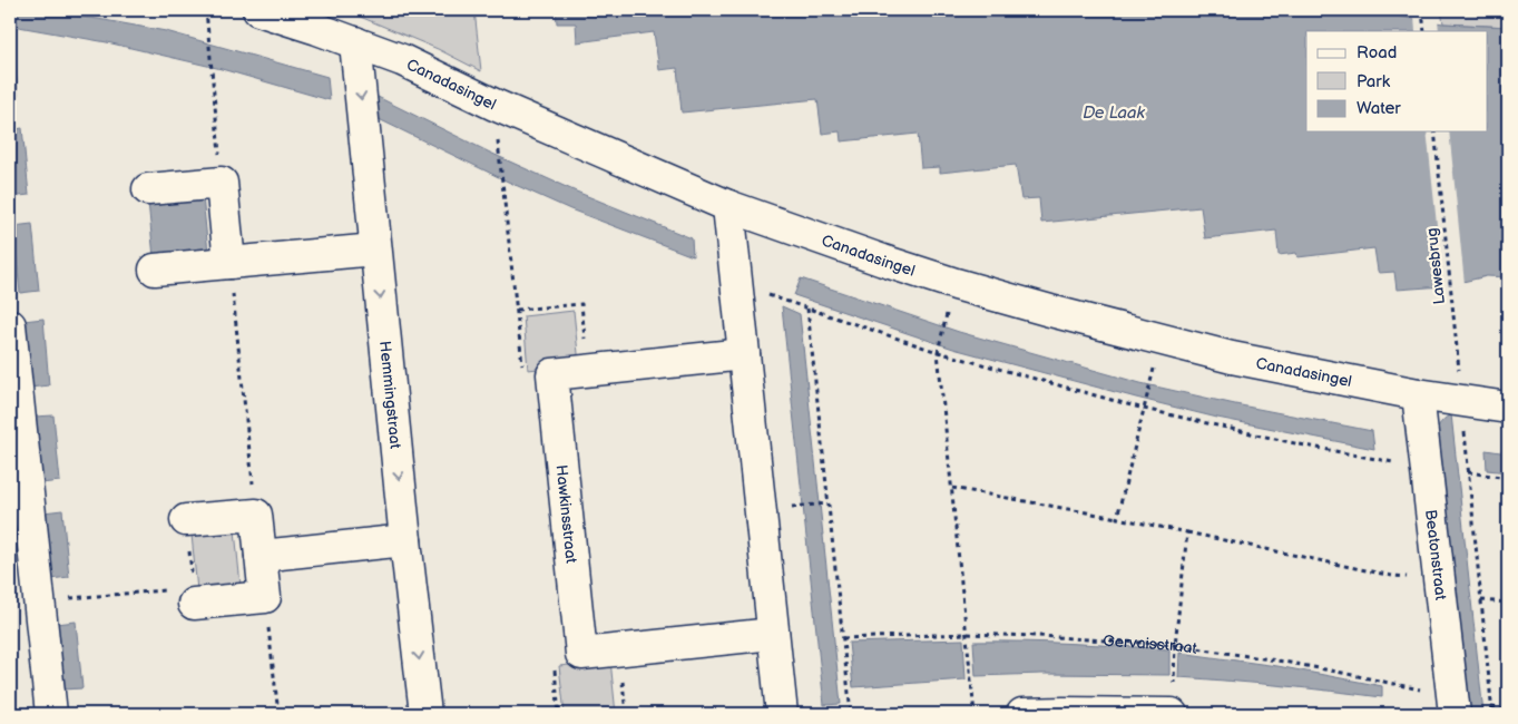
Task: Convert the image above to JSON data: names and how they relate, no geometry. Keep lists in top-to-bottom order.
{
  "streets": {
    "street": [
      "Canadasingel",
      "Hemmingstraat",
      "Hawkinsstraat",
      "Beatonstraat"
    ],
    "path": ["Lawesbrug", "Gervaisstraat"]
  },
  "crossings": [
    ["Canadasingel", "Lawesbrug"],
    ["Canadasingel", "Hemmingstraat"],
    ["Canadasingel", "Beatonstraat"],
    ["Beatonstraat", "Gervaisstraat"]
  ],
  "one_way": ["Hemmingstraat"],
  "water": ["De Laak"],
  "legend": ["Road", "Park", "Water"]
}
